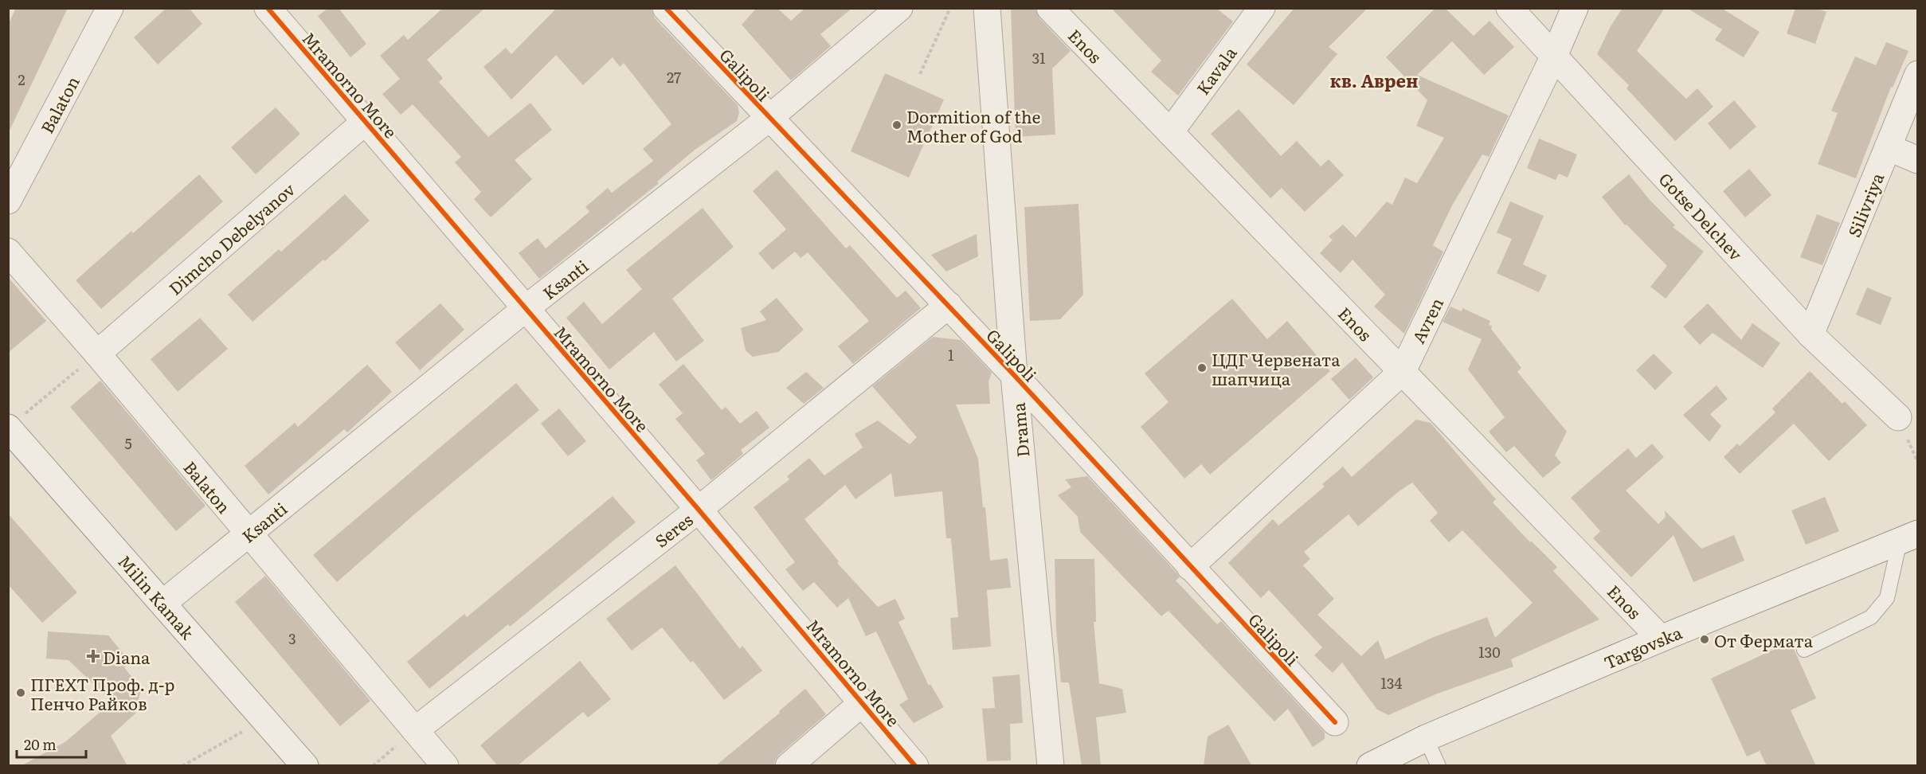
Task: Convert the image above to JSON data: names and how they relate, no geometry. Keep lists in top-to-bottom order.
{
  "streets": {
    "street": [
      "Enos",
      "Kavala",
      "Galipoli",
      "Mramorno More",
      "Balaton",
      "Silivriya",
      "Gotse Delchev",
      "Dimcho Debelyanov",
      "Ksanti",
      "Avren",
      "Drama",
      "Seres",
      "Milin Kamak",
      "Targovska"
    ]
  },
  "crossings": [
    ["Enos", "Kavala"],
    ["Enos", "Avren"],
    ["Enos", "Targovska"],
    ["Galipoli", "Ksanti"],
    ["Galipoli", "Avren"],
    ["Galipoli", "Drama"],
    ["Galipoli", "Seres"],
    ["Mramorno More", "Dimcho Debelyanov"],
    ["Mramorno More", "Ksanti"],
    ["Mramorno More", "Seres"],
    ["Balaton", "Dimcho Debelyanov"],
    ["Balaton", "Ksanti"],
    ["Balaton", "Seres"],
    ["Silivriya", "Gotse Delchev"],
    ["Gotse Delchev", "Avren"],
    ["Ksanti", "Milin Kamak"]
  ],
  "districts": ["кв. Аврен"],
  "places": {
    "other": [
      "Dormition of the Mother of God",
      "ЦДГ Червената шапчица",
      "От Фермата",
      "ПГЕХТ Проф. д-р Пенчо Райков"
    ],
    "health": ["Diana"]
  },
  "house_numbers": [
    "31",
    "27",
    "2",
    "1",
    "5",
    "3",
    "130",
    "134"
  ],
  "scale_bar": "20 m"
}
